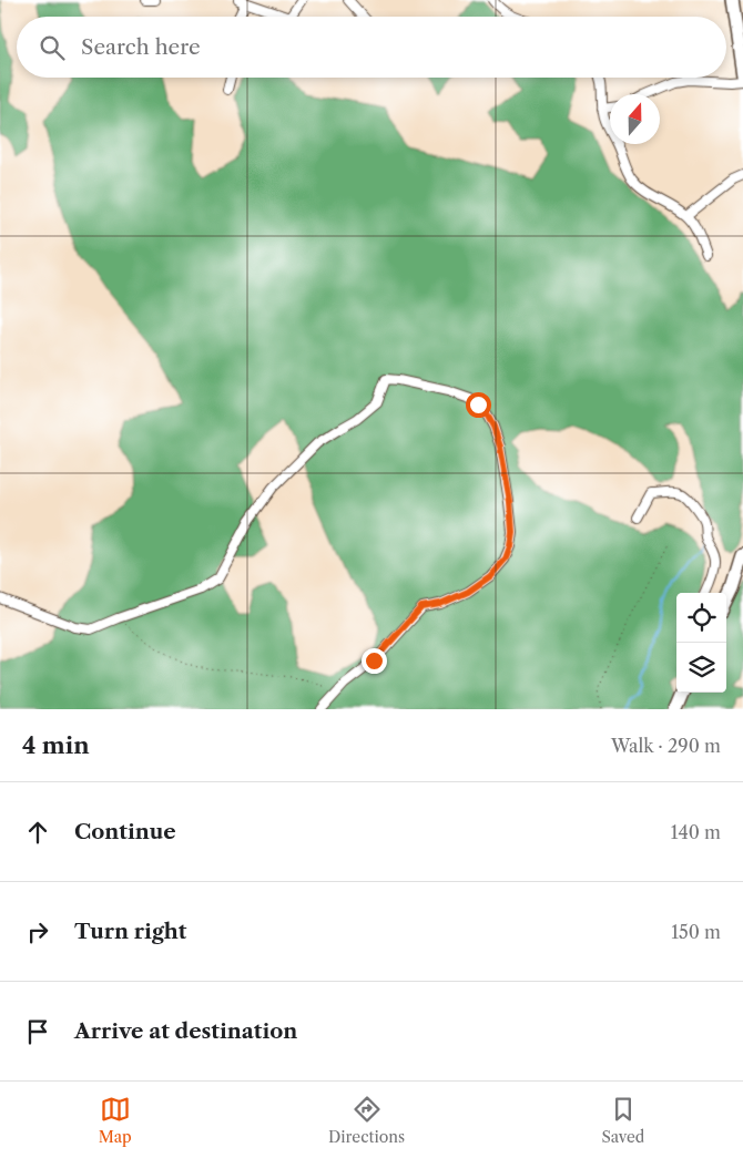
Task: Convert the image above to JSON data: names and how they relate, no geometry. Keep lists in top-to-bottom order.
{
  "north": "top",
  "page": {
    "search": "Search here",
    "heading": ["4 min", "Walk · 290 m"],
    "list": [
      ["Continue", "140 m"],
      ["Turn right", "150 m"],
      "Arrive at destination"
    ],
    "nav": ["Map", "Directions", "Saved"]
  }
}
